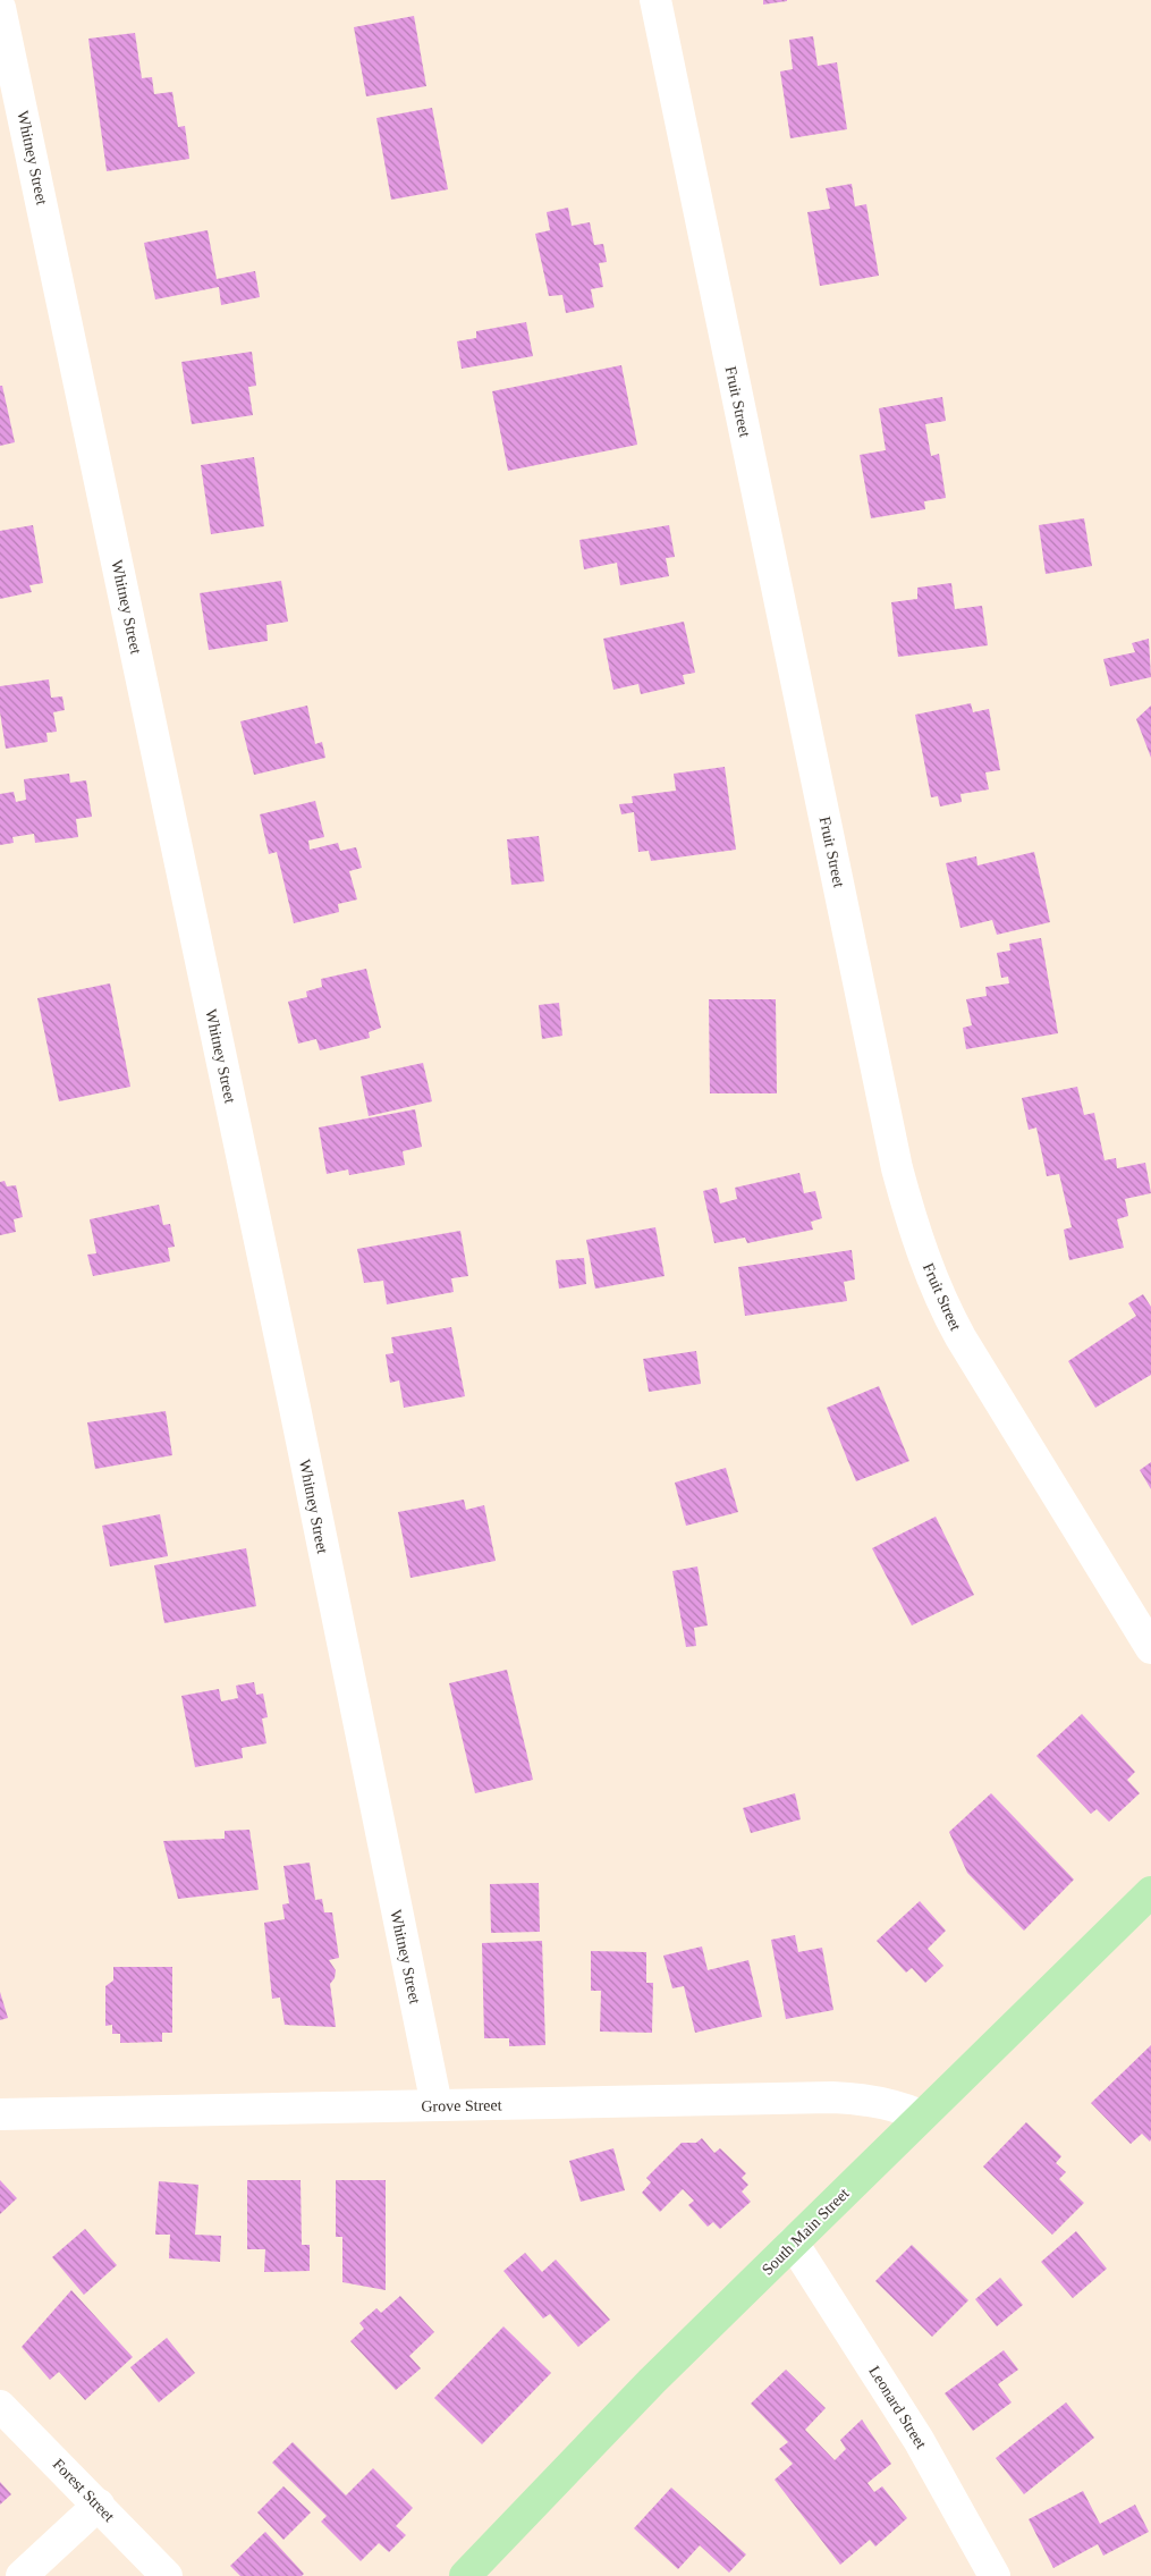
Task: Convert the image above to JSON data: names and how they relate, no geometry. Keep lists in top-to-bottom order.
{
  "streets": {
    "main road": ["South Main Street"],
    "street": [
      "Whitney Street",
      "Fruit Street",
      "Grove Street",
      "Leonard Street",
      "Forest Street"
    ]
  },
  "crossings": [
    ["Whitney Street", "Grove Street"],
    ["Grove Street", "South Main Street"],
    ["South Main Street", "Leonard Street"]
  ]
}
